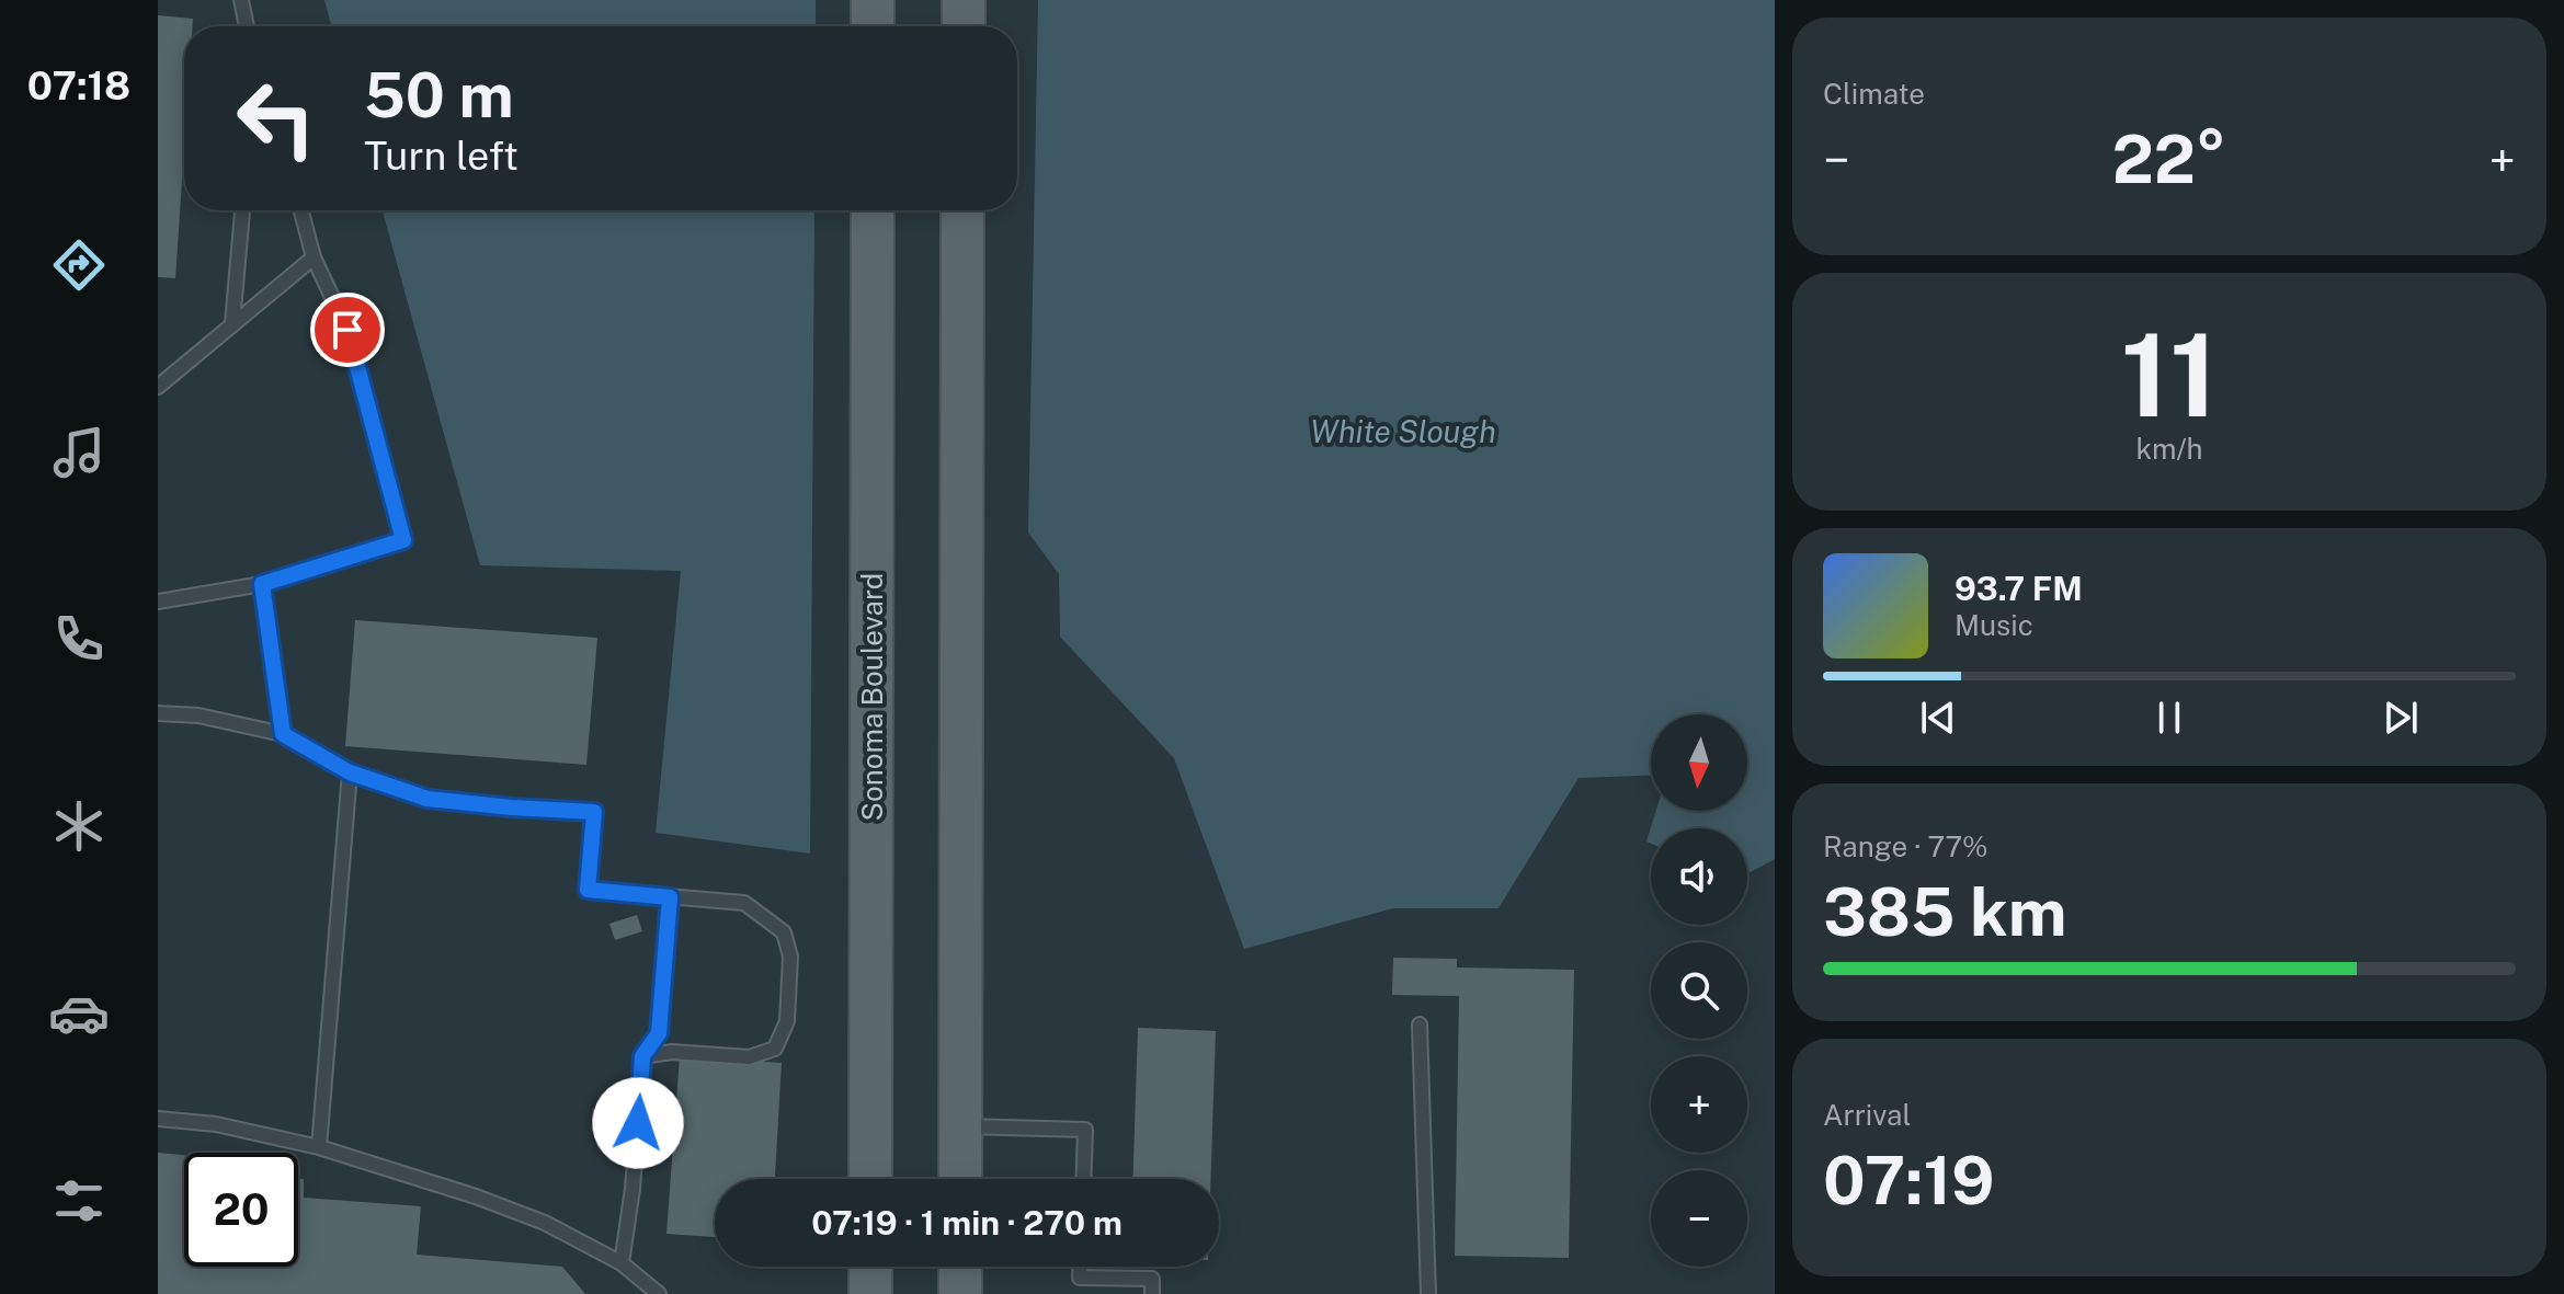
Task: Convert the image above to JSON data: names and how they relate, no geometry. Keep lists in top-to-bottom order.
{
  "streets": {
    "main road": ["Sonoma Boulevard"]
  },
  "water": ["White Slough"],
  "north": "bottom",
  "page": {
    "tabs": "07:18",
    "tile": [
      "Climate",
      ["11", "km/h"],
      ["Range · 77%", "385 km"],
      ["Arrival", "07:19"]
    ],
    "turn": ["50 m", "Turn left"],
    "heat": ["−", "22°", "+"],
    "song": ["93.7 FM", "Music"],
    "map_buttons": ["+", "−"],
    "limit": "20",
    "trip": "07:19 · 1 min · 270 m"
  }
}
